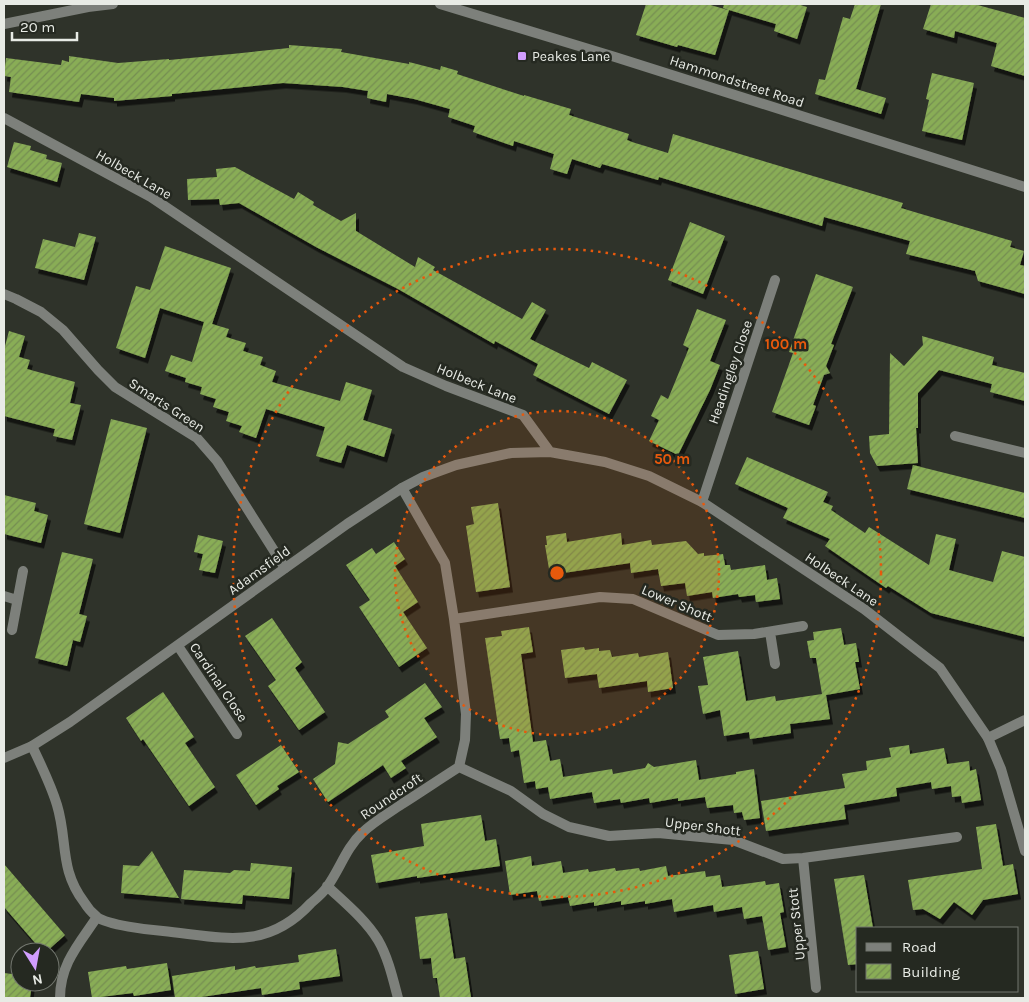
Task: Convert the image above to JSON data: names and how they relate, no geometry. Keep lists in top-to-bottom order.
{
  "streets": {
    "street": [
      "Hammondstreet Road",
      "Holbeck Lane",
      "Headingley Close",
      "Smarts Green",
      "Adamsfield",
      "Lower Shott",
      "Cardinal Close",
      "Roundcroft",
      "Upper Shott",
      "Upper Stott"
    ]
  },
  "crossings": [
    ["Holbeck Lane", "Headingley Close"],
    ["Holbeck Lane", "Adamsfield"],
    ["Smarts Green", "Adamsfield"],
    ["Adamsfield", "Cardinal Close"],
    ["Roundcroft", "Upper Shott"],
    ["Upper Shott", "Upper Stott"]
  ],
  "places": {
    "transit": ["Peakes Lane"]
  },
  "legend": ["Road", "Building"],
  "scale_bar": "20 m",
  "north": "bottom",
  "rings": ["100 m", "50 m"]
}
